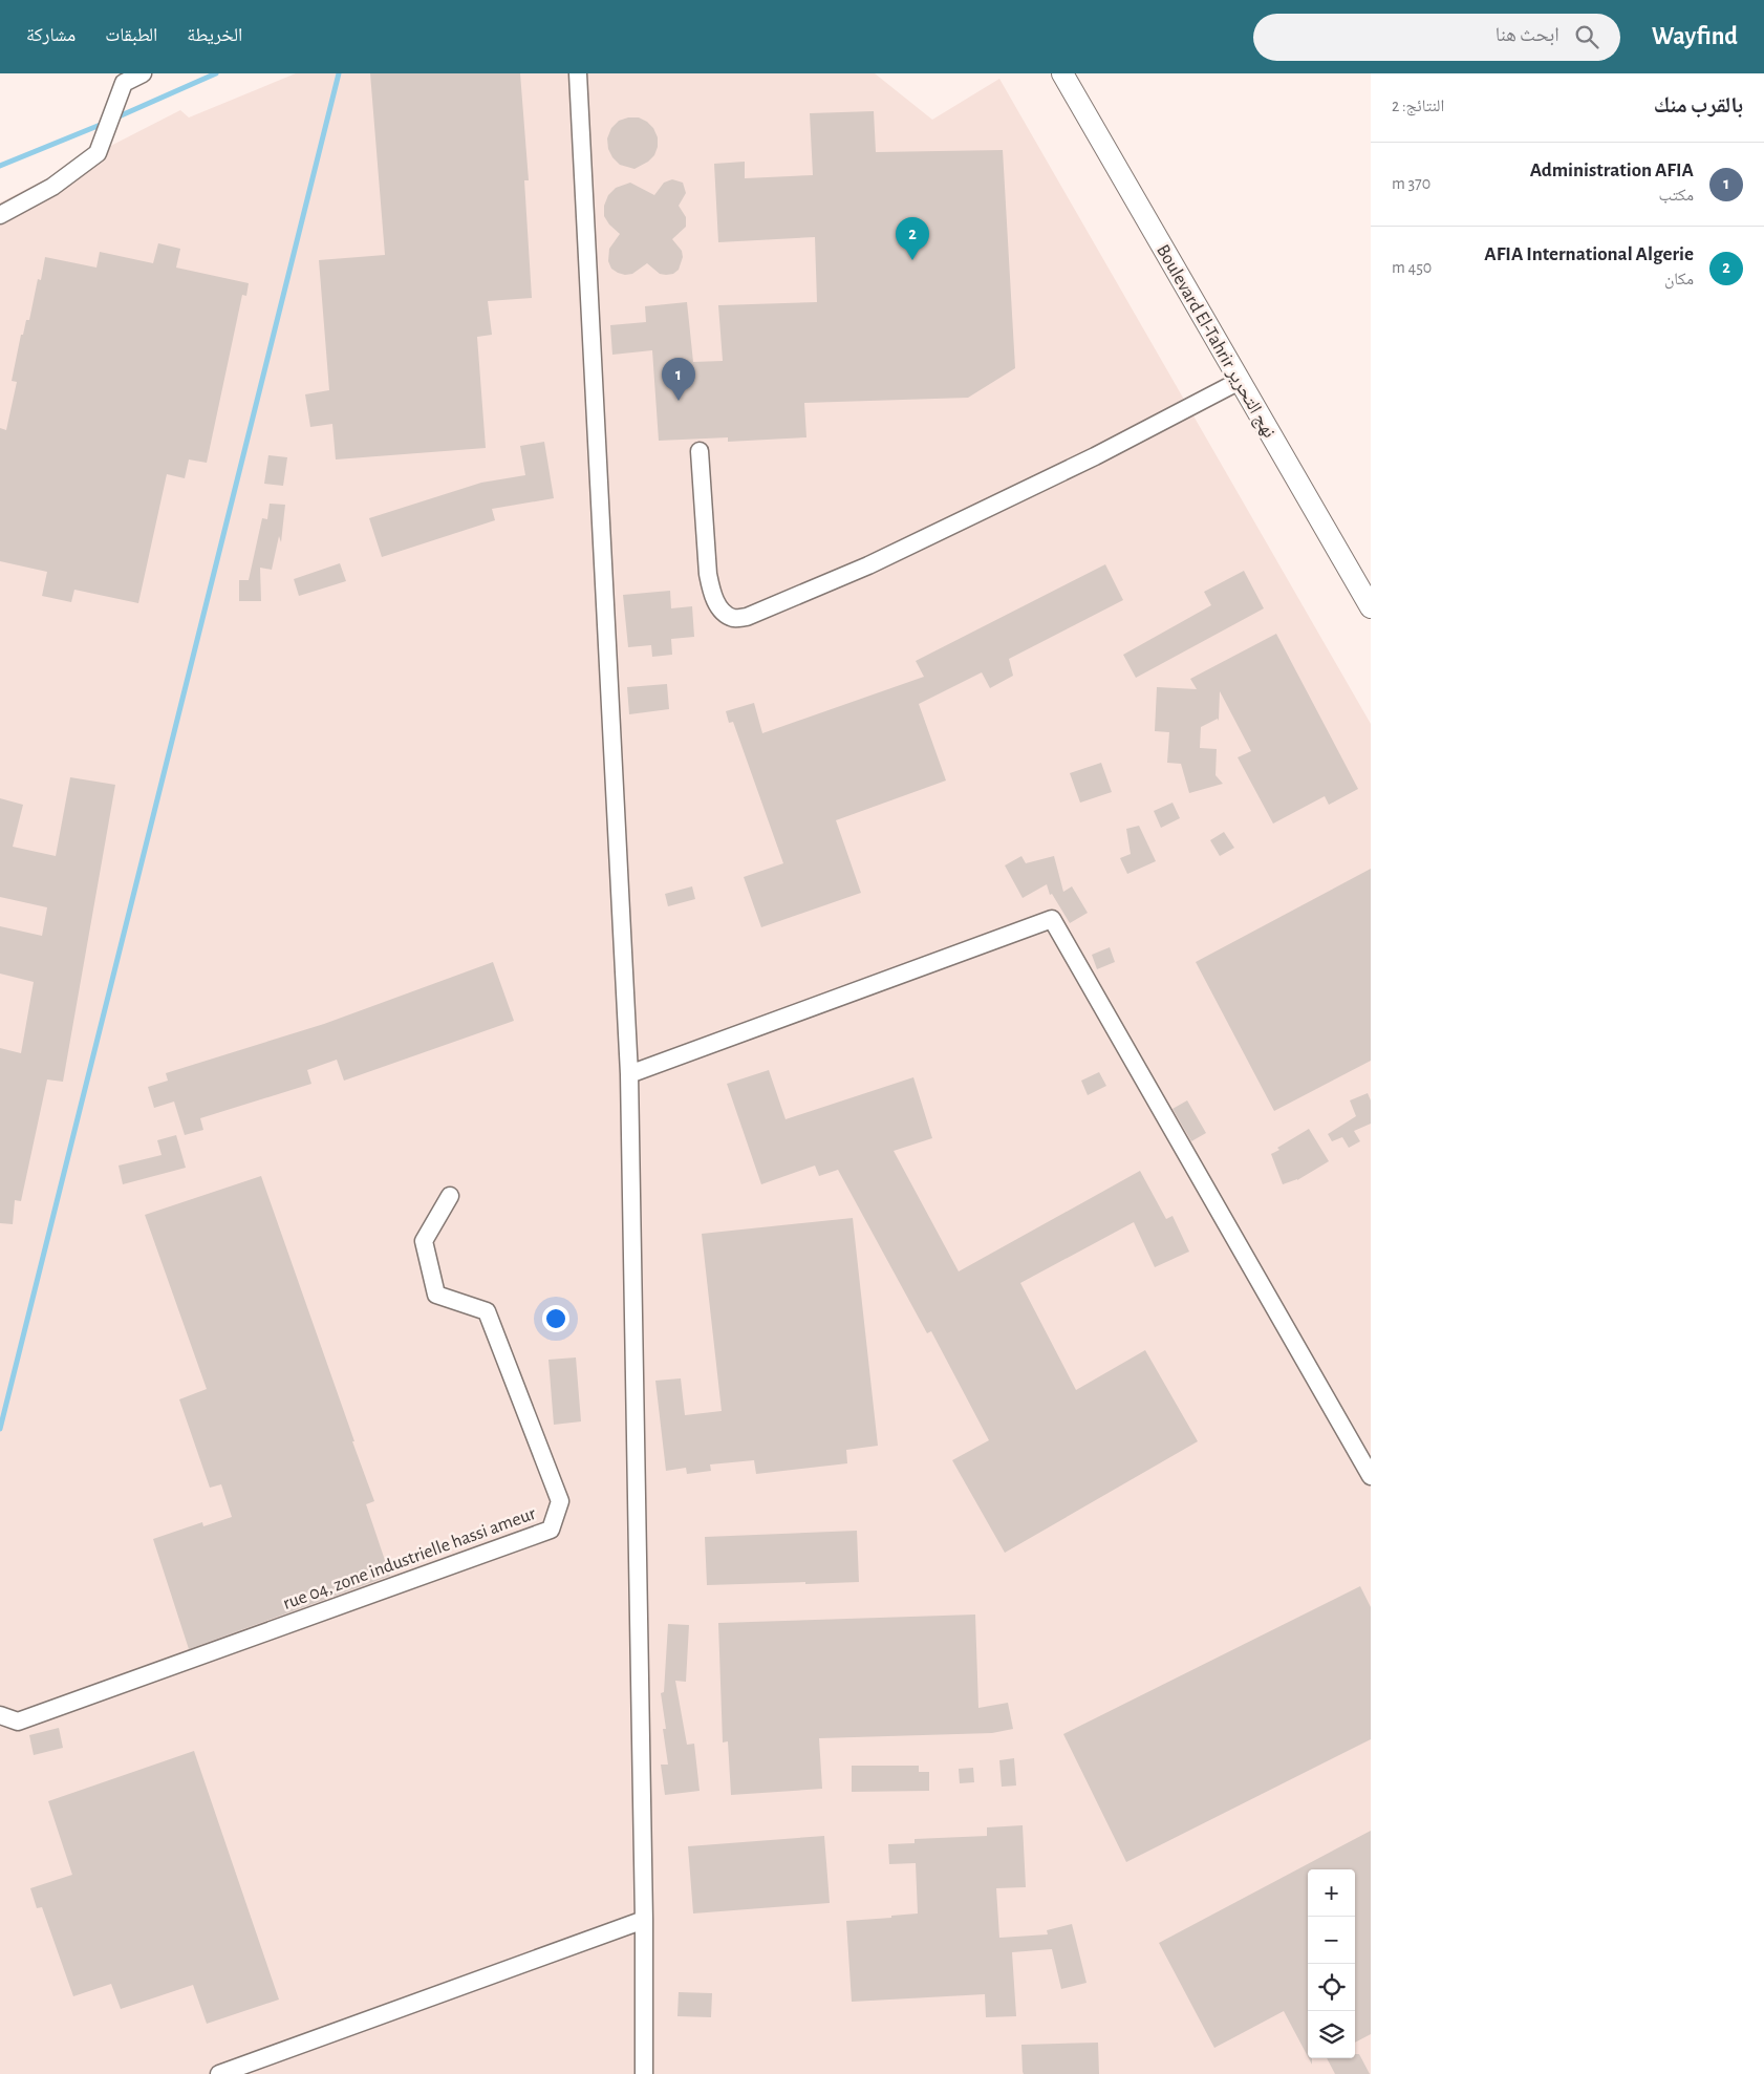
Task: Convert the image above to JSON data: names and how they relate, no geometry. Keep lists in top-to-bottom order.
{
  "streets": {
    "main road": ["Boulevard El-Tahrir نهج التحرير"],
    "street": ["rue 04, zone industrielle hassi ameur"]
  },
  "page": {
    "header": "Wayfind",
    "search": "ابحث هنا",
    "nav": ["الخريطة", "الطبقات", "مشاركة"],
    "heading": ["بالقرب منك", "النتائج: 2"],
    "list": [
      {
        "mark": "1",
        "name": "Administration AFIA",
        "note": "مكتب",
        "value": "370 m"
      },
      {
        "mark": "2",
        "name": "AFIA International Algerie",
        "note": "مكان",
        "value": "450 m"
      }
    ],
    "pins": ["2", "1"],
    "map_buttons": ["+", "−"]
  }
}
